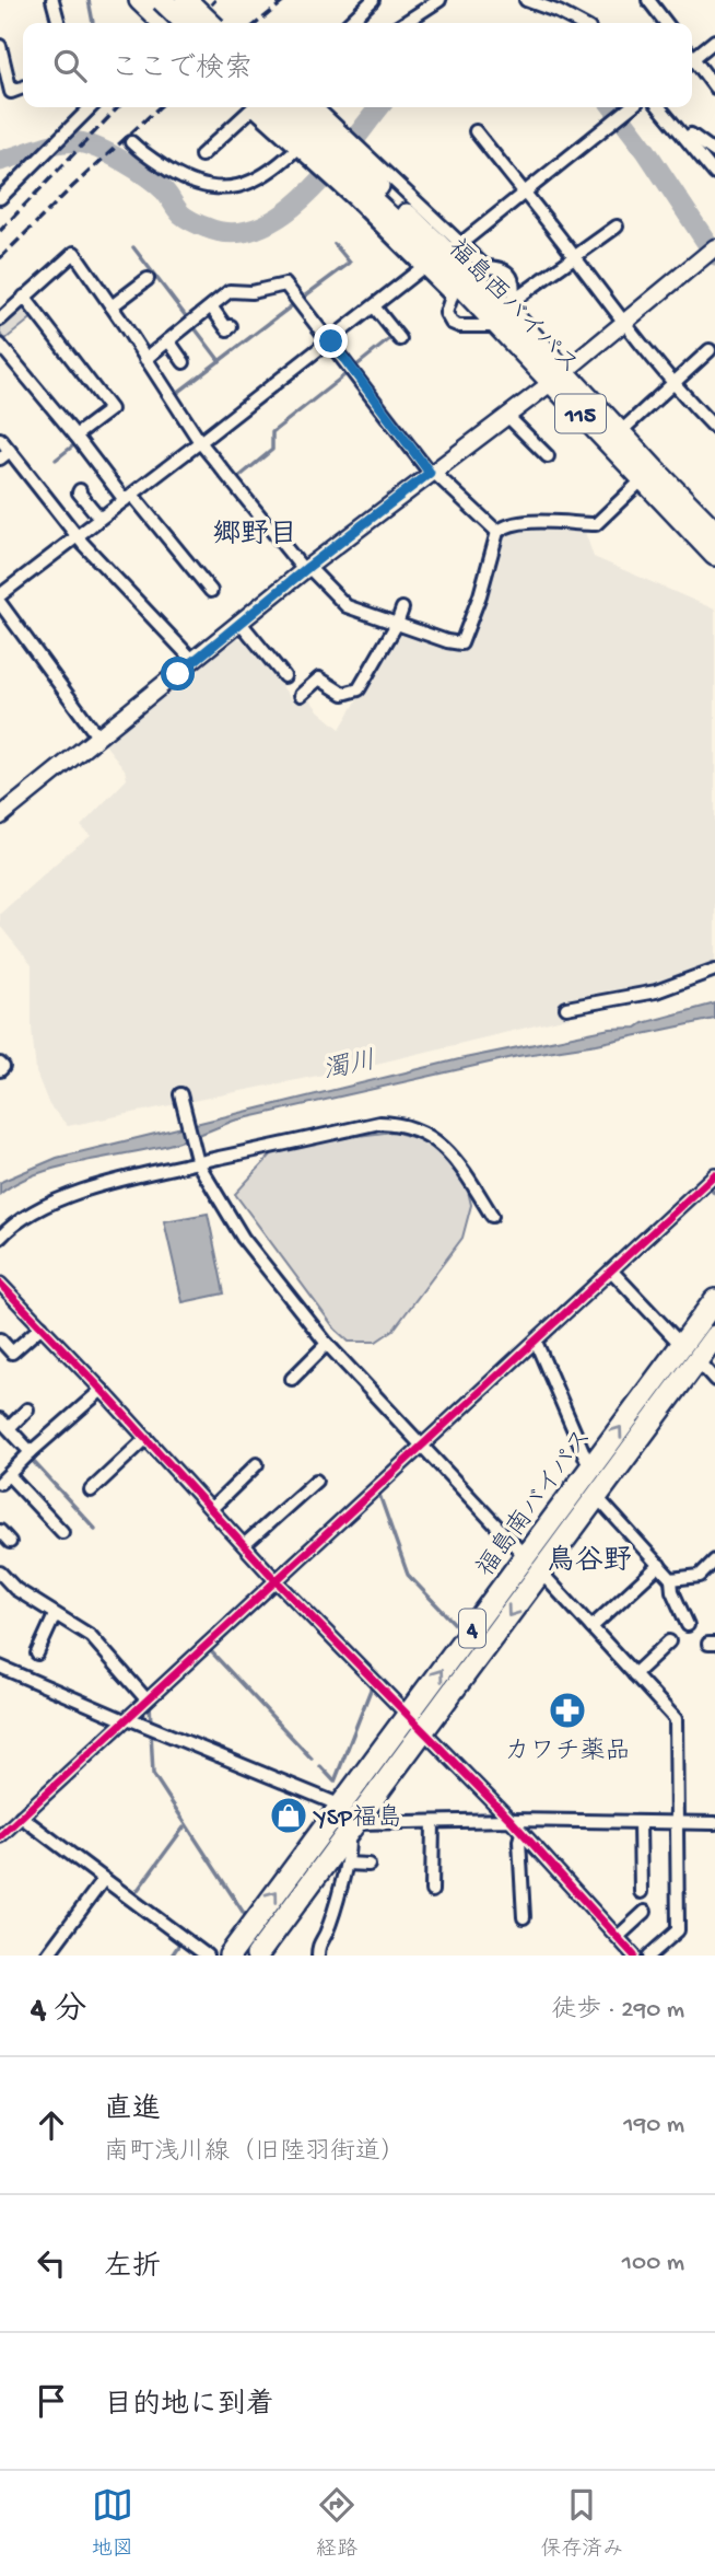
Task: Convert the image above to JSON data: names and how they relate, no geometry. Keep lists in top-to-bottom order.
{
  "streets": {
    "highway": [
      "福島西バイパス",
      "115",
      "福島南バイパス",
      "4"
    ]
  },
  "districts": ["郷野目", "鳥谷野"],
  "water": ["濁川"],
  "places": {
    "pharmacy": ["カワチ薬品"],
    "shop": ["YSP福島"]
  },
  "page": {
    "search": "ここで検索",
    "heading": ["4 分", "徒歩 · 290 m"],
    "list": [
      ["直進", "南町浅川線（旧陸羽街道）", "190 m"],
      ["左折", "100 m"],
      "目的地に到着"
    ],
    "nav": ["地図", "経路", "保存済み"]
  }
}
